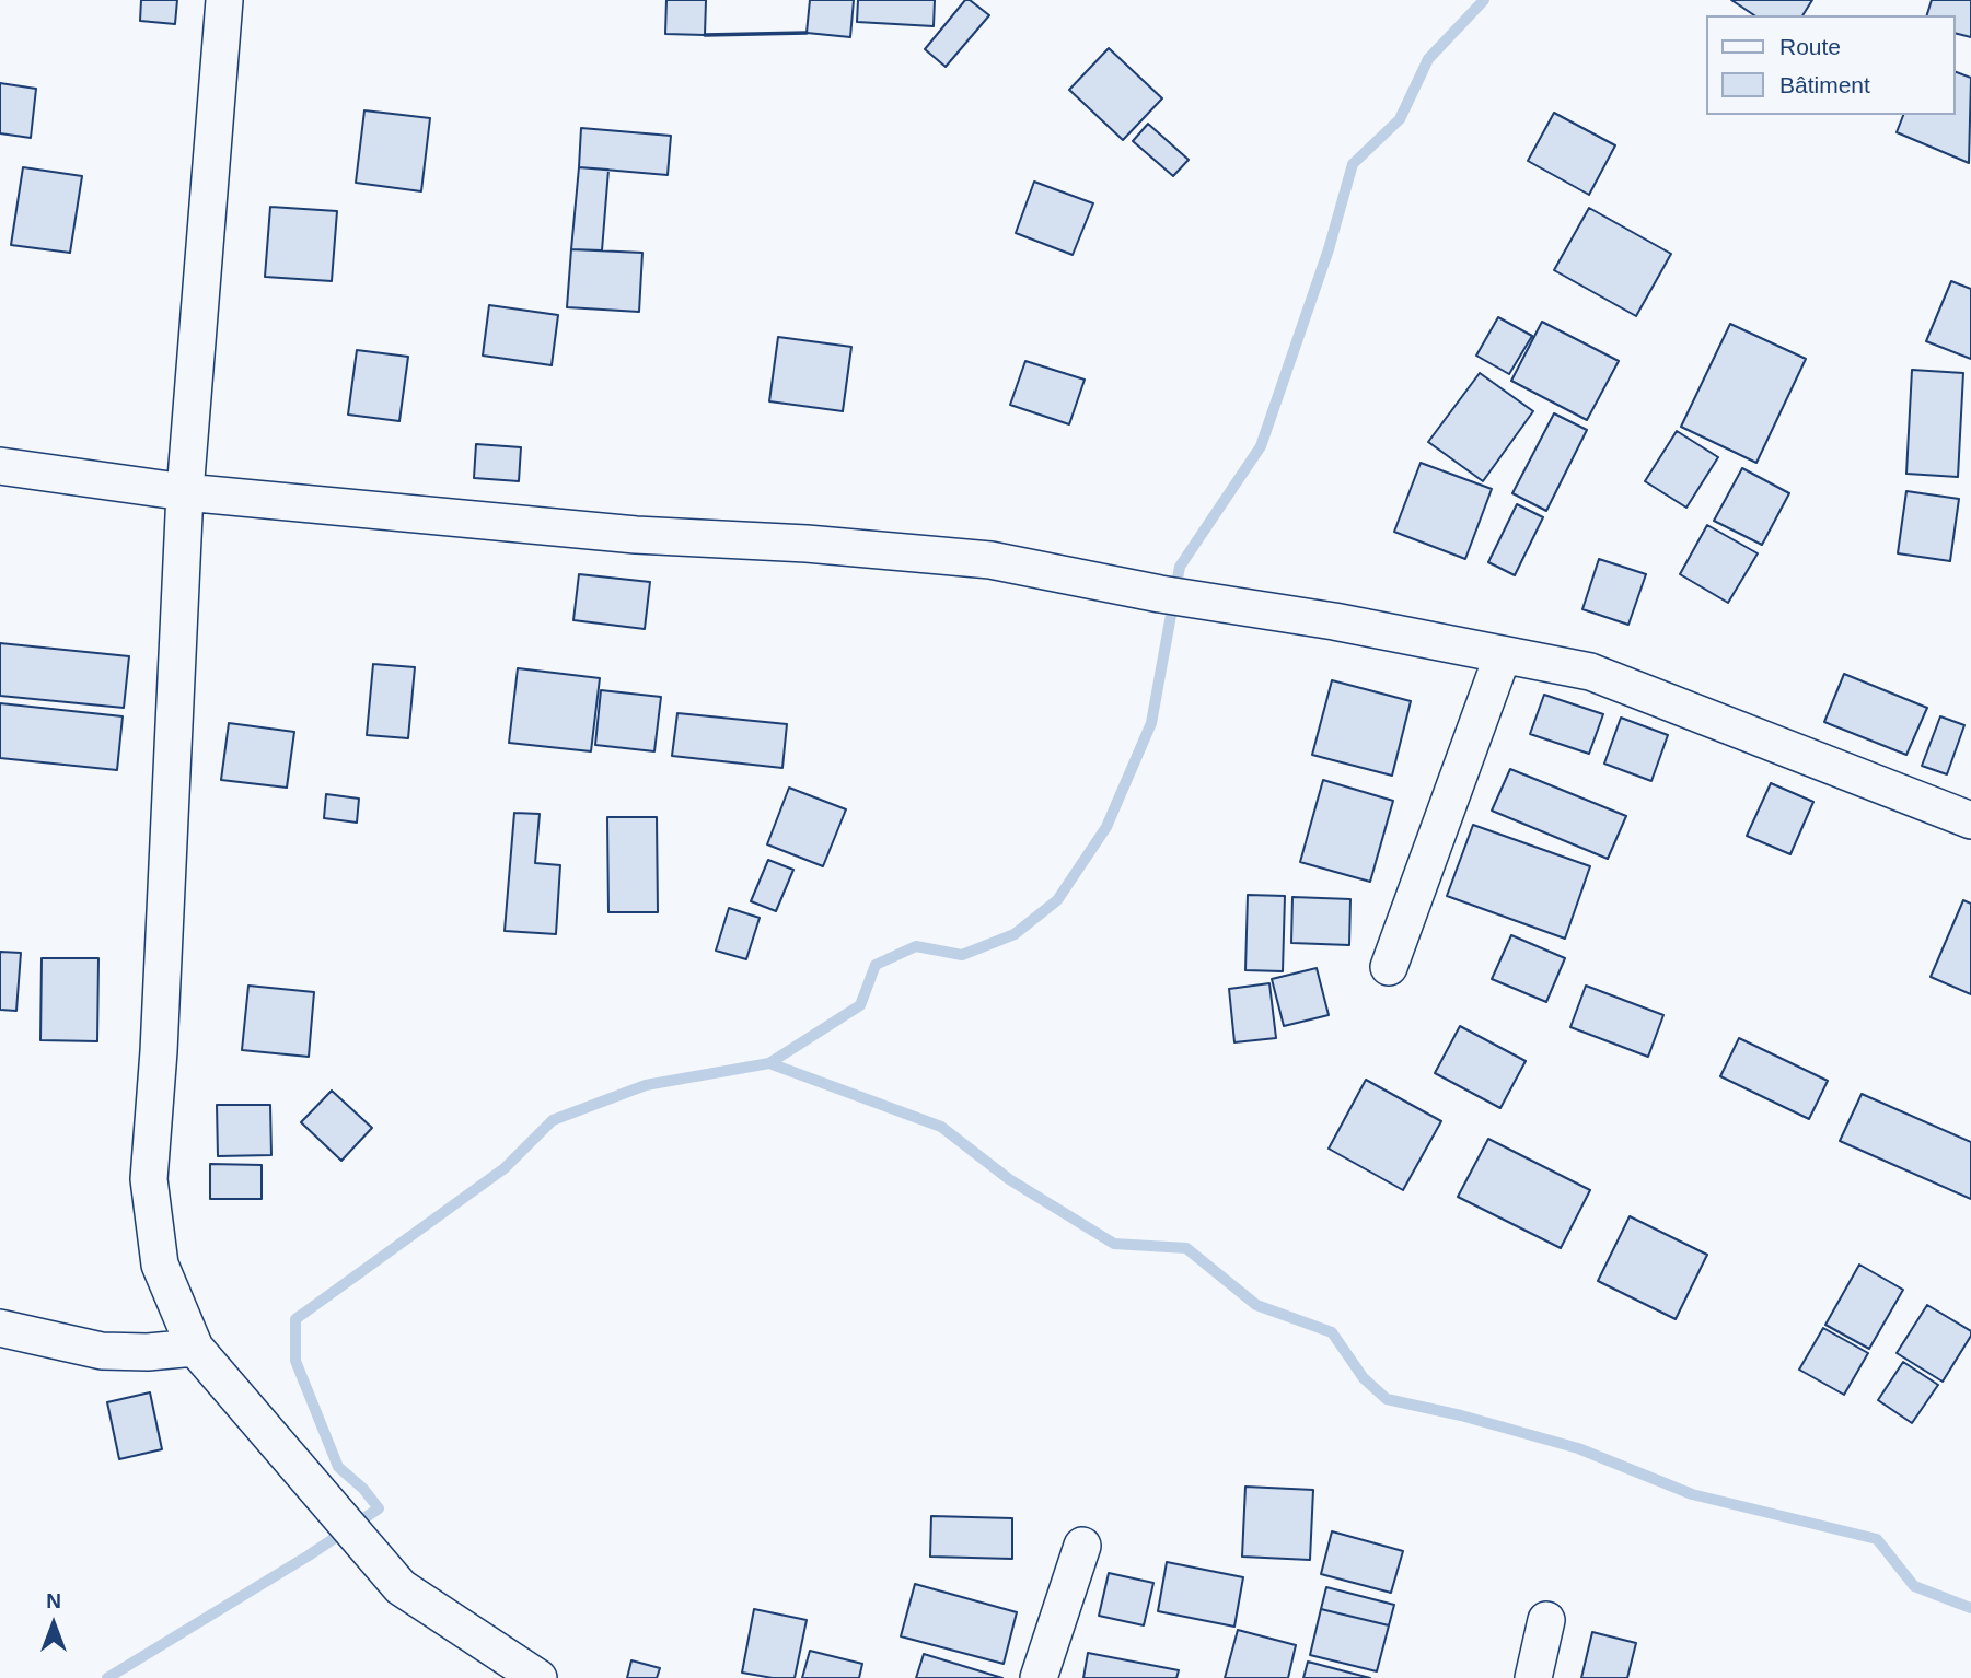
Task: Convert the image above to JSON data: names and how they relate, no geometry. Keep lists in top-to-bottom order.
{
  "legend": ["Route", "Bâtiment"],
  "north": "top"
}
